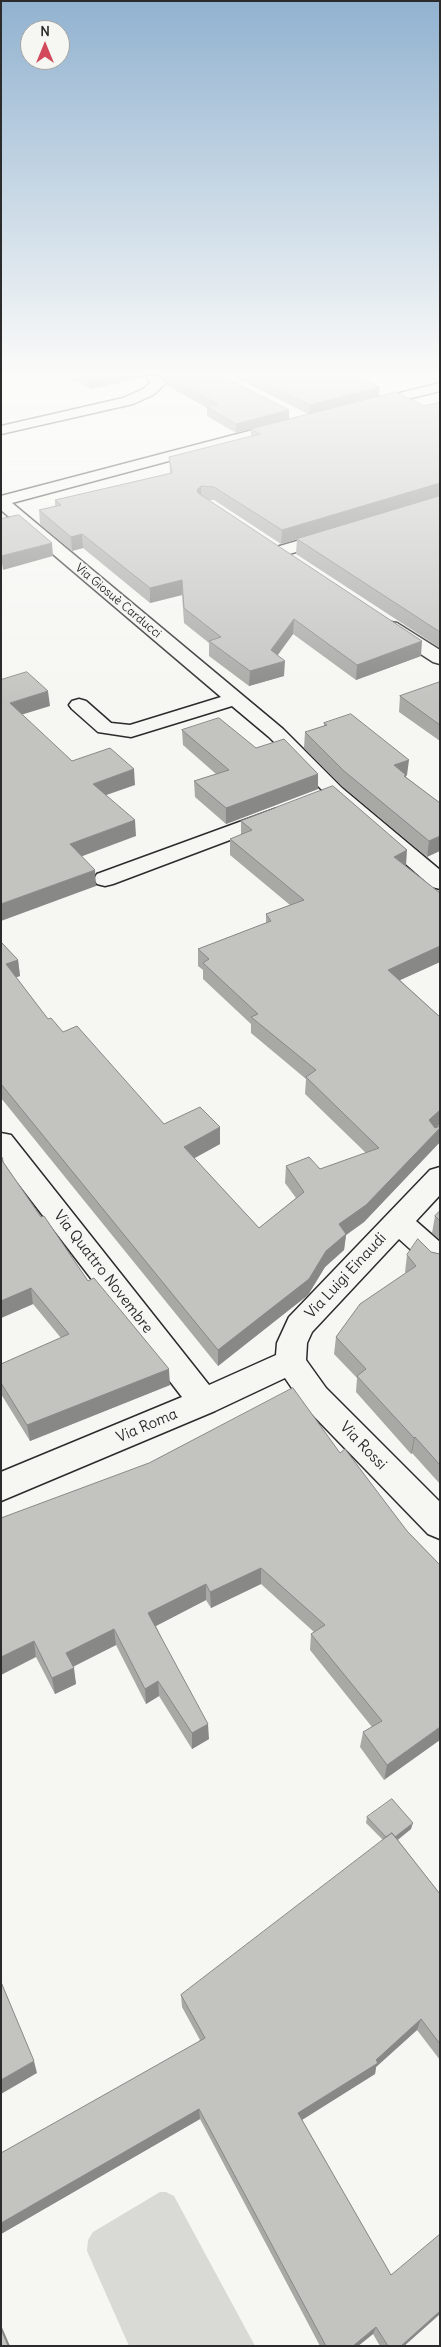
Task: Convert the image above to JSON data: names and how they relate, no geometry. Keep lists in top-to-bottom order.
{
  "streets": {
    "street": [
      "Via Giosuè Carducci",
      "Via Quattro Novembre",
      "Via Luigi Einaudi",
      "Via Roma",
      "Via Rossi"
    ]
  },
  "crossings": [
    ["Via Quattro Novembre", "Via Roma"],
    ["Via Luigi Einaudi", "Via Roma"],
    ["Via Luigi Einaudi", "Via Rossi"],
    ["Via Roma", "Via Rossi"]
  ],
  "north": "top"
}
